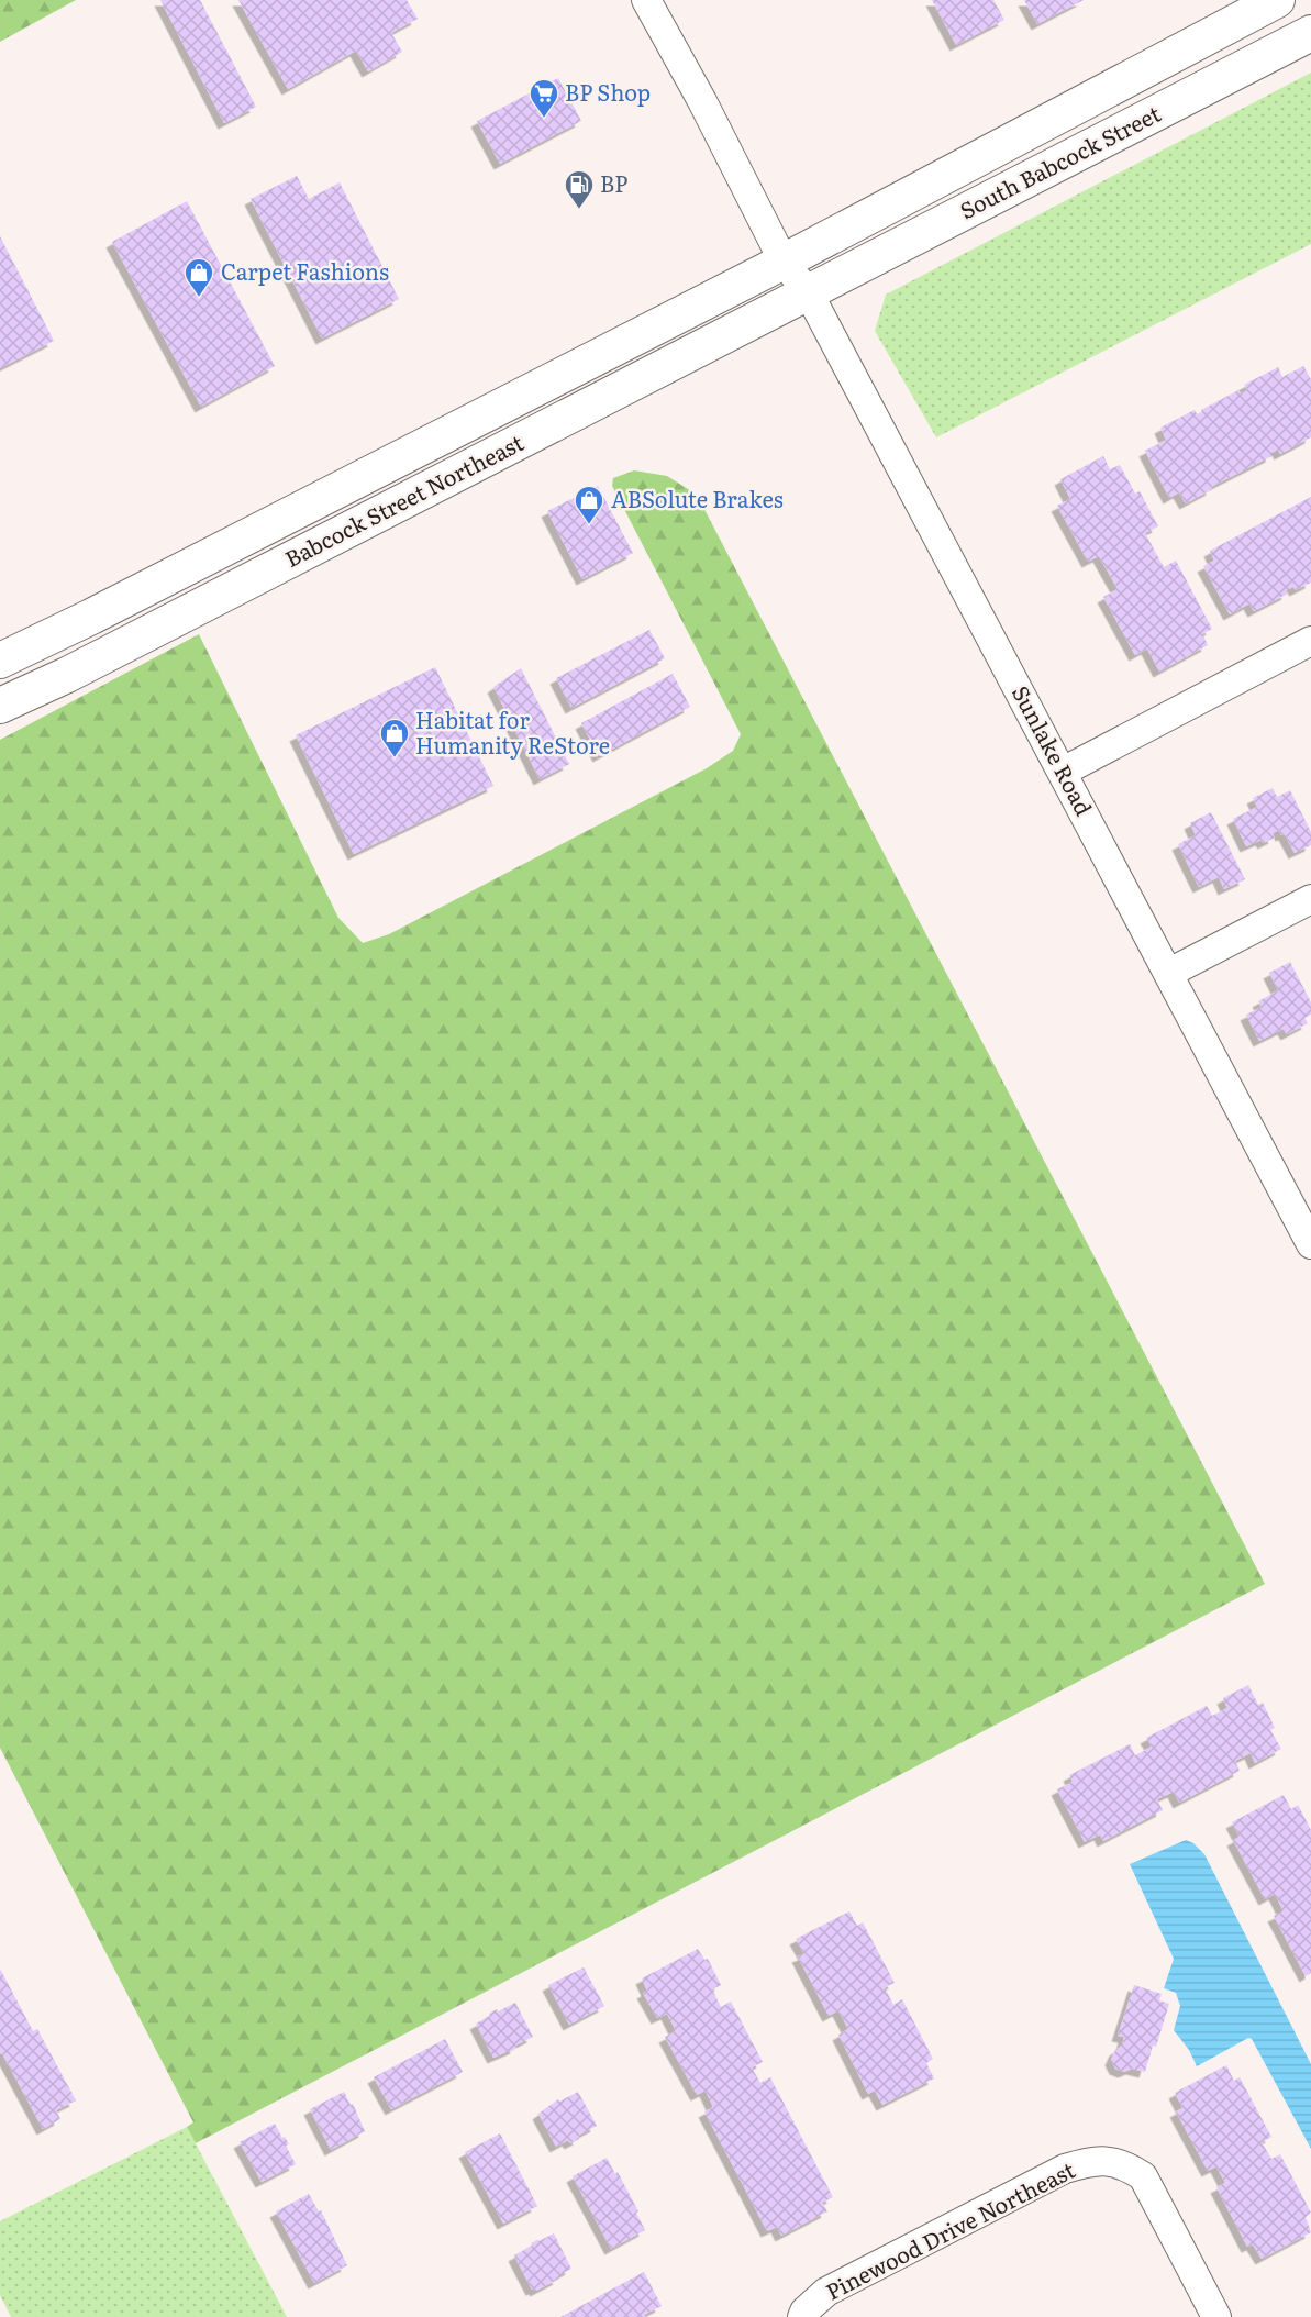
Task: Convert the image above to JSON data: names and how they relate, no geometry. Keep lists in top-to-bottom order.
{
  "streets": {
    "main road": ["South Babcock Street", "Babcock Street Northeast"],
    "street": ["Sunlake Road", "Pinewood Drive Northeast"]
  },
  "crossings": [
    ["South Babcock Street", "Babcock Street Northeast"],
    ["South Babcock Street", "Sunlake Road"],
    ["Babcock Street Northeast", "Sunlake Road"]
  ],
  "places": {
    "supermarket": ["BP Shop"],
    "fuel station": ["BP"],
    "shop": ["Carpet Fashions", "ABSolute Brakes", "Habitat for Humanity ReStore"]
  }
}
